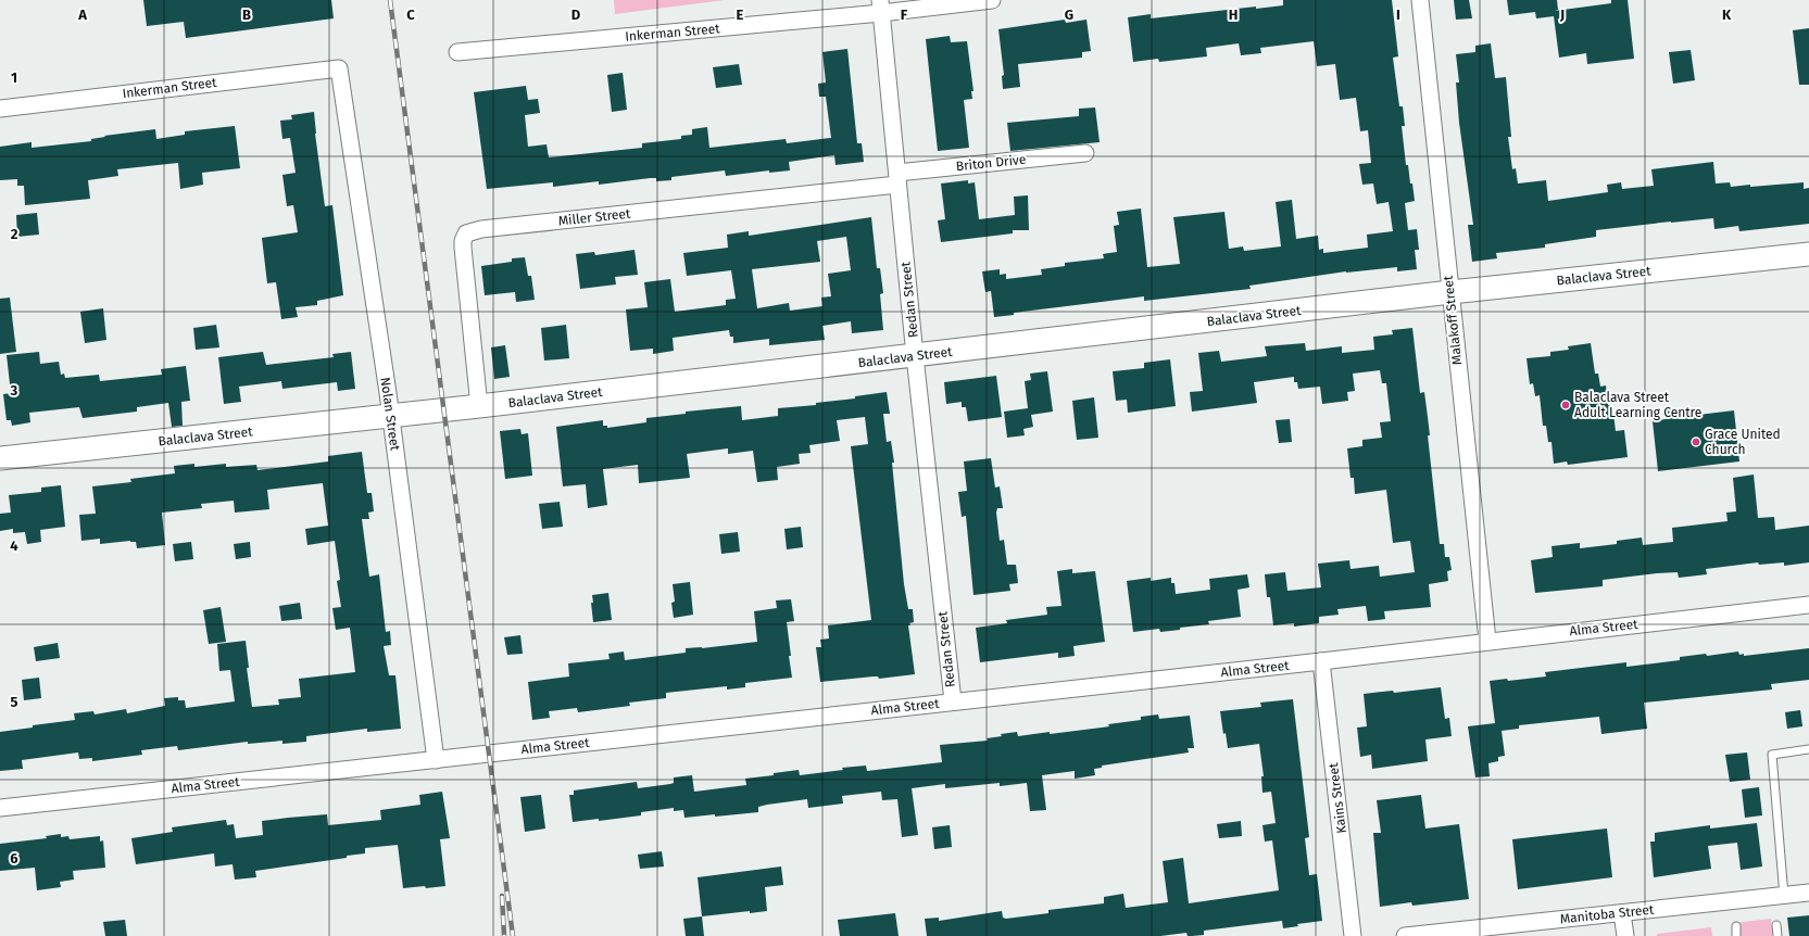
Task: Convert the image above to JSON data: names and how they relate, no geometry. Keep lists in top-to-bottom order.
{
  "streets": {
    "street": [
      "Inkerman Street",
      "Briton Drive",
      "Miller Street",
      "Balaclava Street",
      "Redan Street",
      "Malakoff Street",
      "Nolan Street",
      "Alma Street",
      "Kains Street",
      "Manitoba Street"
    ]
  },
  "crossings": [
    ["Inkerman Street", "Redan Street"],
    ["Inkerman Street", "Nolan Street"],
    ["Briton Drive", "Miller Street"],
    ["Briton Drive", "Redan Street"],
    ["Miller Street", "Balaclava Street"],
    ["Miller Street", "Redan Street"],
    ["Balaclava Street", "Redan Street"],
    ["Balaclava Street", "Malakoff Street"],
    ["Balaclava Street", "Nolan Street"],
    ["Redan Street", "Alma Street"],
    ["Malakoff Street", "Alma Street"],
    ["Nolan Street", "Alma Street"],
    ["Alma Street", "Kains Street"]
  ],
  "places": ["Balaclava Street Adult Learning Centre", "Grace United Church"],
  "grid": {
    "columns": [
      "A",
      "B",
      "C",
      "D",
      "E",
      "F",
      "G",
      "H",
      "I",
      "J",
      "K"
    ],
    "rows": [
      "1",
      "2",
      "3",
      "4",
      "5",
      "6"
    ]
  }
}
